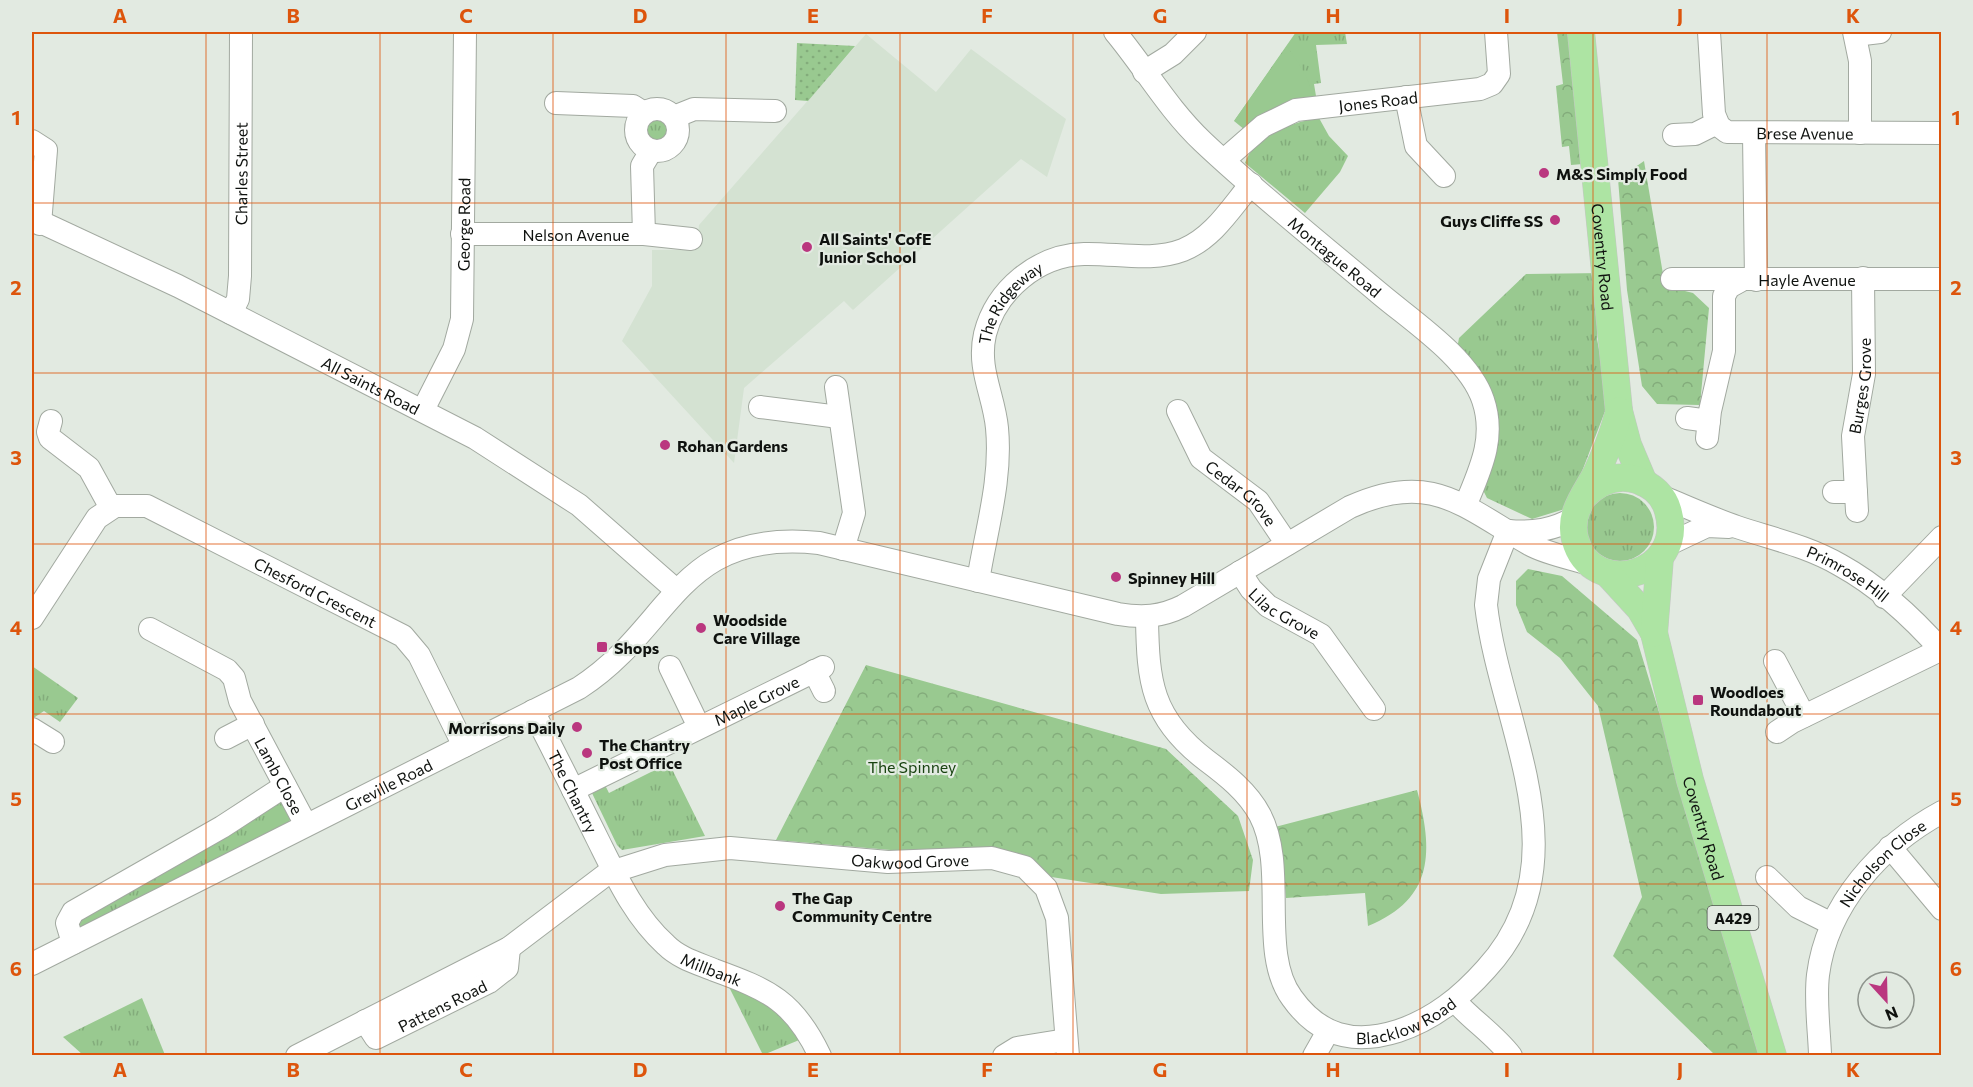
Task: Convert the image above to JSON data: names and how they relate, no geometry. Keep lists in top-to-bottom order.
{
  "streets": {
    "main road": ["Coventry Road", "A429"],
    "street": [
      "Jones Road",
      "Brese Avenue",
      "Charles Street",
      "George Road",
      "Nelson Avenue",
      "Montague Road",
      "Hayle Avenue",
      "The Ridgeway",
      "All Saints Road",
      "Burges Grove",
      "Cedar Grove",
      "Primrose Hill",
      "Chesford Crescent",
      "Lilac Grove",
      "Maple Grove",
      "Lamb Close",
      "Greville Road",
      "The Chantry",
      "Oakwood Grove",
      "Nicholson Close",
      "Millbank",
      "Pattens Road",
      "Blacklow Road"
    ]
  },
  "crossings": [
    ["Jones Road", "Montague Road"],
    ["Charles Street", "All Saints Road"],
    ["George Road", "Nelson Avenue"],
    ["George Road", "All Saints Road"],
    ["Montague Road", "The Ridgeway"],
    ["Coventry Road", "Primrose Hill"],
    ["Hayle Avenue", "Burges Grove"],
    ["All Saints Road", "Greville Road"],
    ["Chesford Crescent", "Greville Road"],
    ["Maple Grove", "The Chantry"],
    ["Lamb Close", "Greville Road"],
    ["Greville Road", "The Chantry"],
    ["The Chantry", "Oakwood Grove"],
    ["The Chantry", "Millbank"],
    ["The Chantry", "Pattens Road"],
    ["Oakwood Grove", "Millbank"],
    ["Oakwood Grove", "Pattens Road"],
    ["Millbank", "Pattens Road"]
  ],
  "parks": ["The Spinney"],
  "places": {
    "other": [
      "M&S Simply Food",
      "Guys Cliffe SS",
      "All Saints' CofE Junior School",
      "Rohan Gardens",
      "Spinney Hill",
      "Woodside Care Village",
      "Morrisons Daily",
      "The Chantry Post Office",
      "The Gap Community Centre"
    ],
    "transit": ["Shops", "Woodloes Roundabout"]
  },
  "north": "bottom",
  "grid": {
    "columns": [
      "A",
      "B",
      "C",
      "D",
      "E",
      "F",
      "G",
      "H",
      "I",
      "J",
      "K"
    ],
    "rows": [
      "1",
      "2",
      "3",
      "4",
      "5",
      "6"
    ]
  }
}
